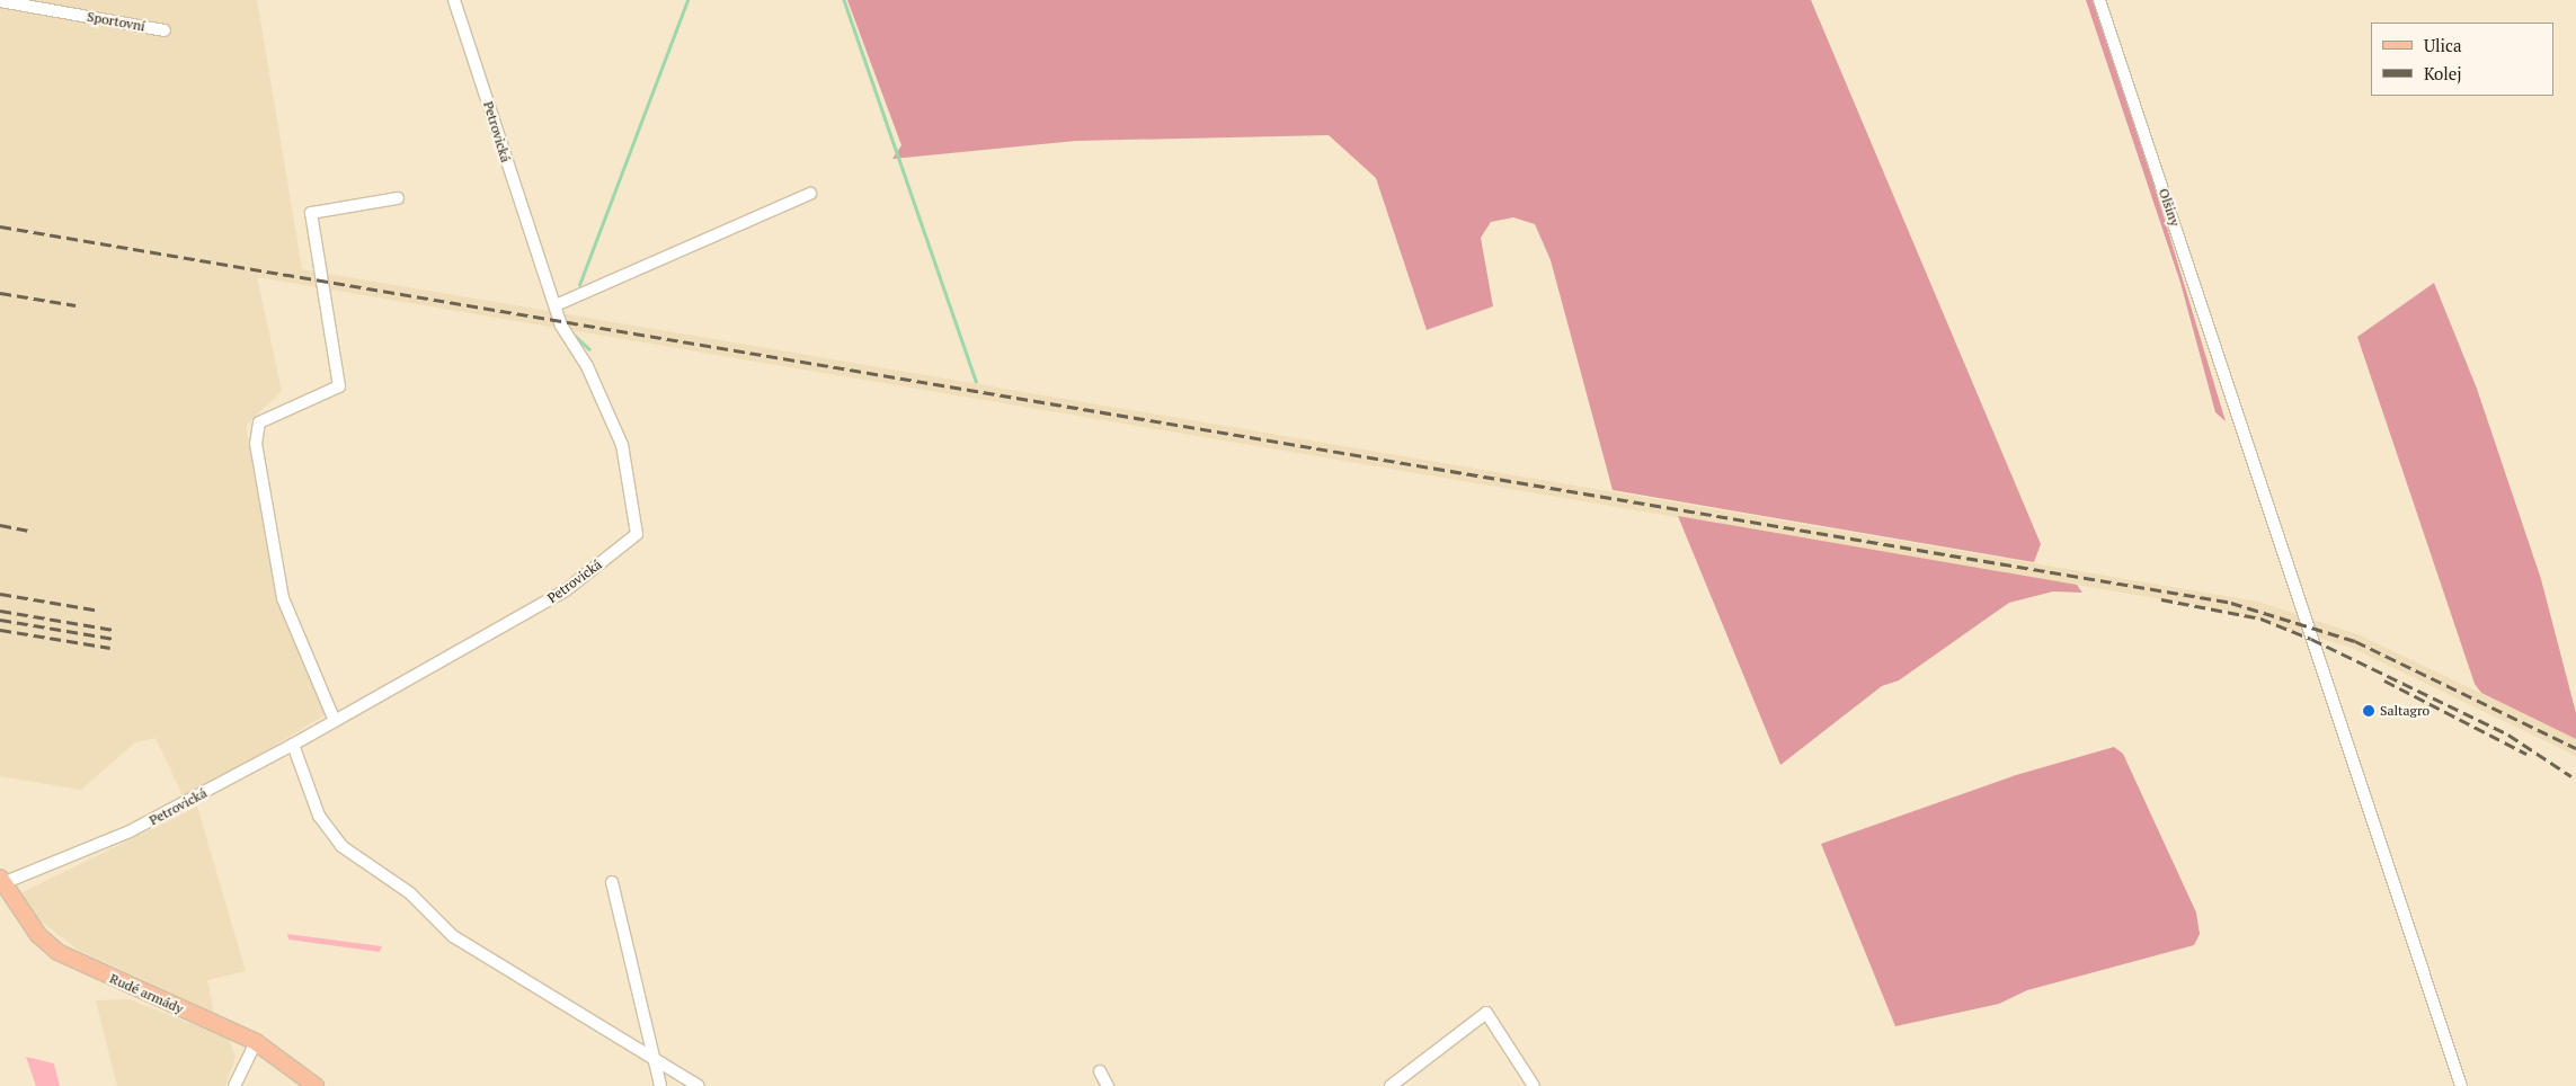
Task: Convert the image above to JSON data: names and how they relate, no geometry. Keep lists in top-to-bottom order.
{
  "streets": {
    "main road": ["Rudé armády"],
    "street": ["Sportovní", "Petrovická", "Olšiny"]
  },
  "crossings": [
    ["Petrovická", "Rudé armády"]
  ],
  "places": ["Saltagro"],
  "legend": ["Ulica", "Kolej"]
}
